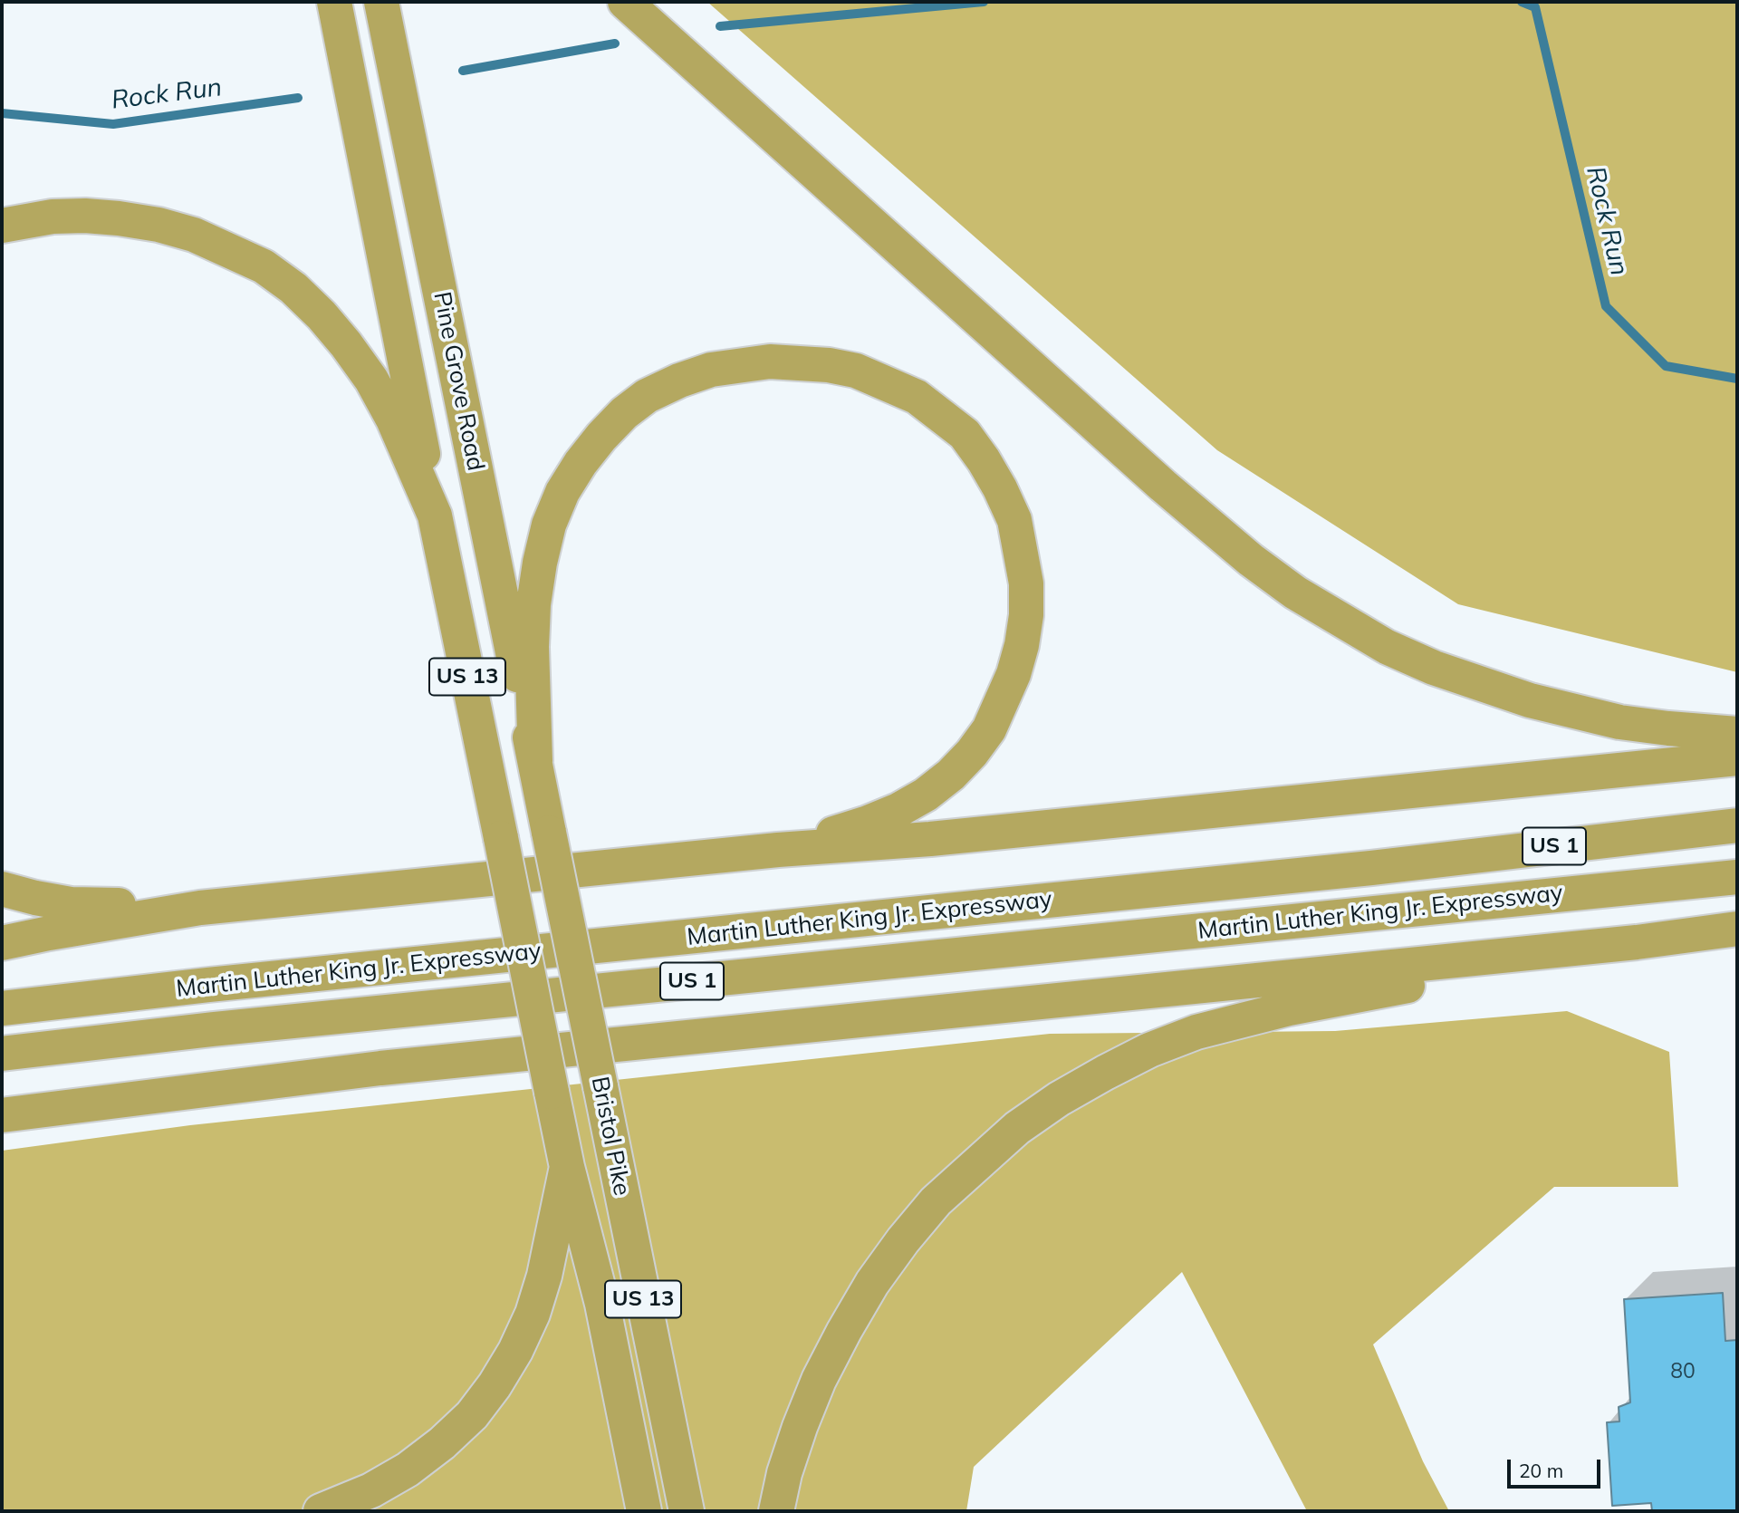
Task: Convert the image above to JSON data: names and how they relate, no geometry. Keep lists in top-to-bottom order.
{
  "streets": {
    "highway": [
      "Pine Grove Road",
      "US 13",
      "US 1",
      "Martin Luther King Jr. Expressway",
      "Bristol Pike"
    ]
  },
  "crossings": [
    ["Pine Grove Road", "US 13"],
    ["Pine Grove Road", "Bristol Pike"]
  ],
  "water": ["Rock Run"],
  "house_numbers": ["80"],
  "scale_bar": "20 m"
}
